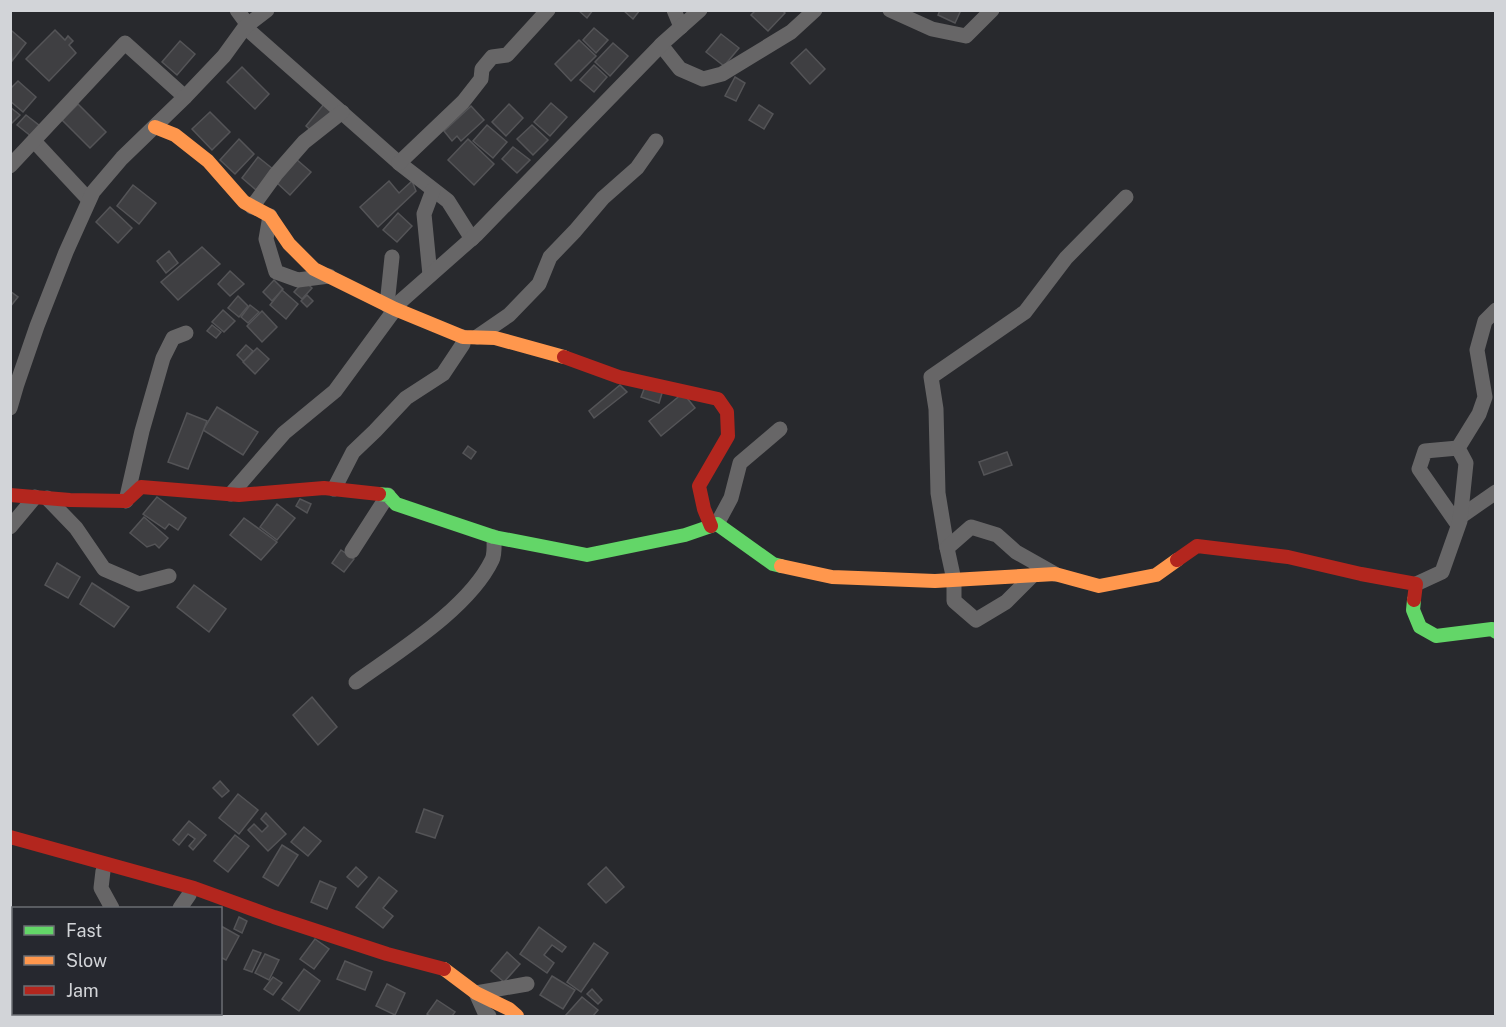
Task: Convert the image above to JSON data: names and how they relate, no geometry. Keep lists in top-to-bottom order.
{
  "legend": ["Fast", "Slow", "Jam"]
}
